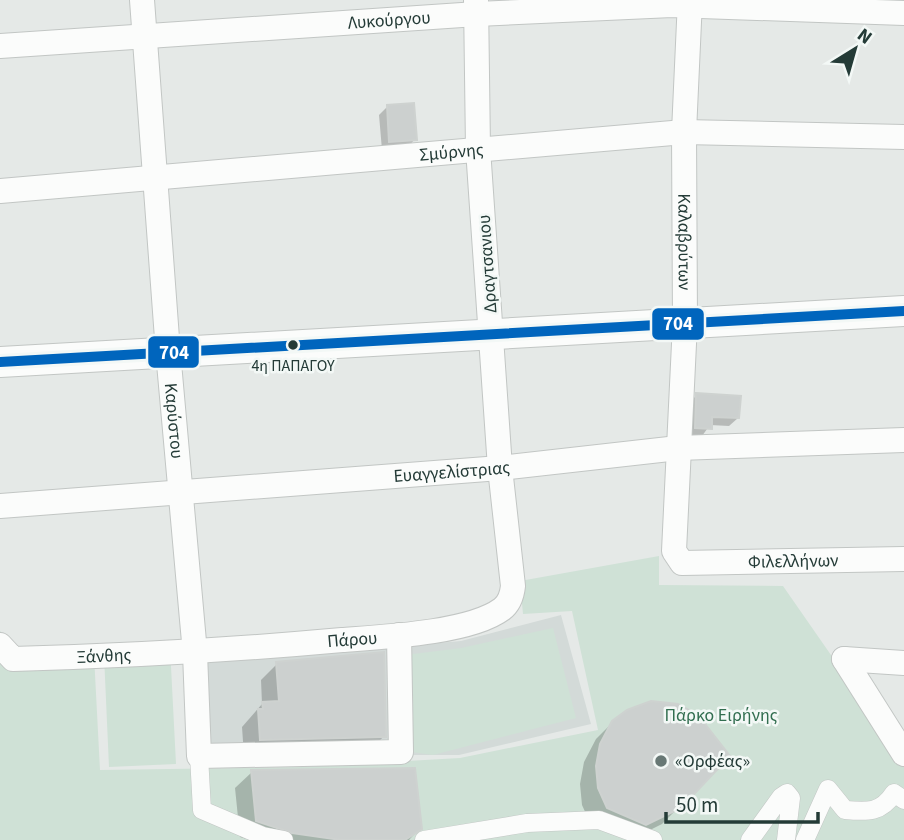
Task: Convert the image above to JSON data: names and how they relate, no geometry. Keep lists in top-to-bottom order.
{
  "streets": {
    "street": [
      "Λυκούργου",
      "Σμύρνης",
      "Καλαβρύτων",
      "Δραγτσανιου",
      "Καρύστου",
      "Ευαγγελίστριας",
      "Φιλελλήνων",
      "Πάρου",
      "Ξάνθης"
    ]
  },
  "crossings": [
    ["Λυκούργου", "Καλαβρύτων"],
    ["Λυκούργου", "Δραγτσανιου"],
    ["Λυκούργου", "Καρύστου"],
    ["Σμύρνης", "Καλαβρύτων"],
    ["Σμύρνης", "Δραγτσανιου"],
    ["Σμύρνης", "Καρύστου"],
    ["Καλαβρύτων", "Ευαγγελίστριας"],
    ["Καλαβρύτων", "Φιλελλήνων"],
    ["Δραγτσανιου", "Ευαγγελίστριας"],
    ["Δραγτσανιου", "Πάρου"],
    ["Καρύστου", "Ευαγγελίστριας"],
    ["Καρύστου", "Πάρου"],
    ["Καρύστου", "Ξάνθης"],
    ["Πάρου", "Ξάνθης"]
  ],
  "parks": ["Πάρκο Ειρήνης"],
  "places": ["4η ΠΑΠΑΓΟΥ", "«Ορφέας»"],
  "lines": ["transit line 704"],
  "scale_bar": "50 m",
  "north": "top right"
}
